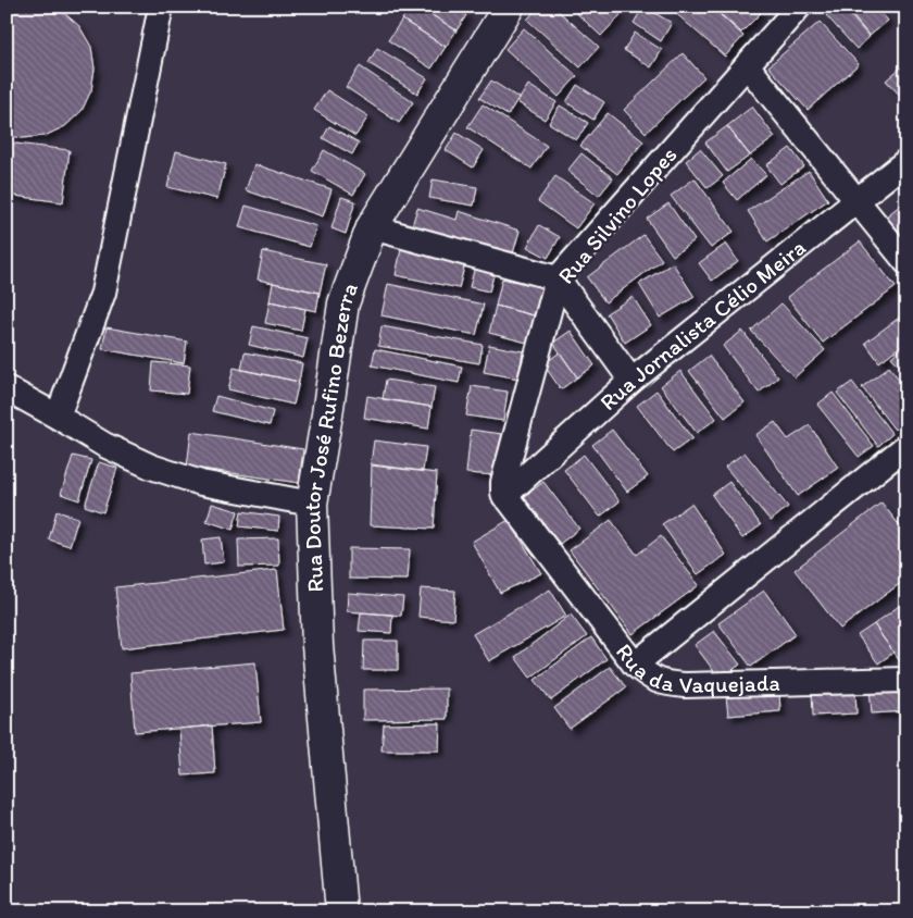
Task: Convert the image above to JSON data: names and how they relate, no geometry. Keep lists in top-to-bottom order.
{
  "streets": {
    "main road": ["Rua Doutor José Rufino Bezerra"],
    "street": ["Rua Silvino Lopes", "Rua Jornalista Célio Meira", "Rua da Vaquejada"]
  },
  "crossings": [
    ["Rua Silvino Lopes", "Rua Jornalista Célio Meira"],
    ["Rua Silvino Lopes", "Rua da Vaquejada"],
    ["Rua Jornalista Célio Meira", "Rua da Vaquejada"]
  ]
}
